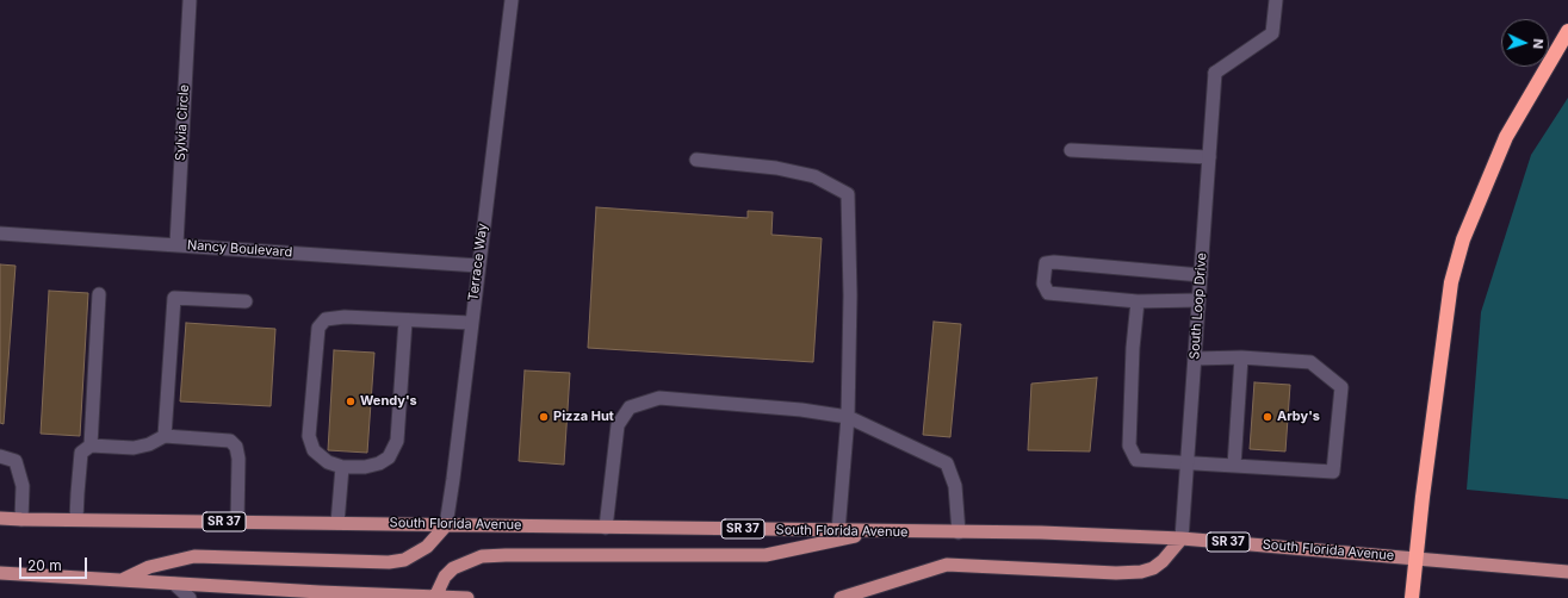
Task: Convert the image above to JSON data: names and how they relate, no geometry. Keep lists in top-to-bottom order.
{
  "streets": {
    "main road": ["SR 37", "South Florida Avenue"],
    "street": [
      "Sylvia Circle",
      "Nancy Boulevard",
      "Terrace Way",
      "South Loop Drive"
    ]
  },
  "crossings": [
    ["Sylvia Circle", "Nancy Boulevard"],
    ["Nancy Boulevard", "Terrace Way"],
    ["Terrace Way", "South Florida Avenue"],
    ["South Loop Drive", "South Florida Avenue"]
  ],
  "places": ["Wendy's", "Pizza Hut", "Arby's"],
  "scale_bar": "20 m",
  "north": "right"
}
